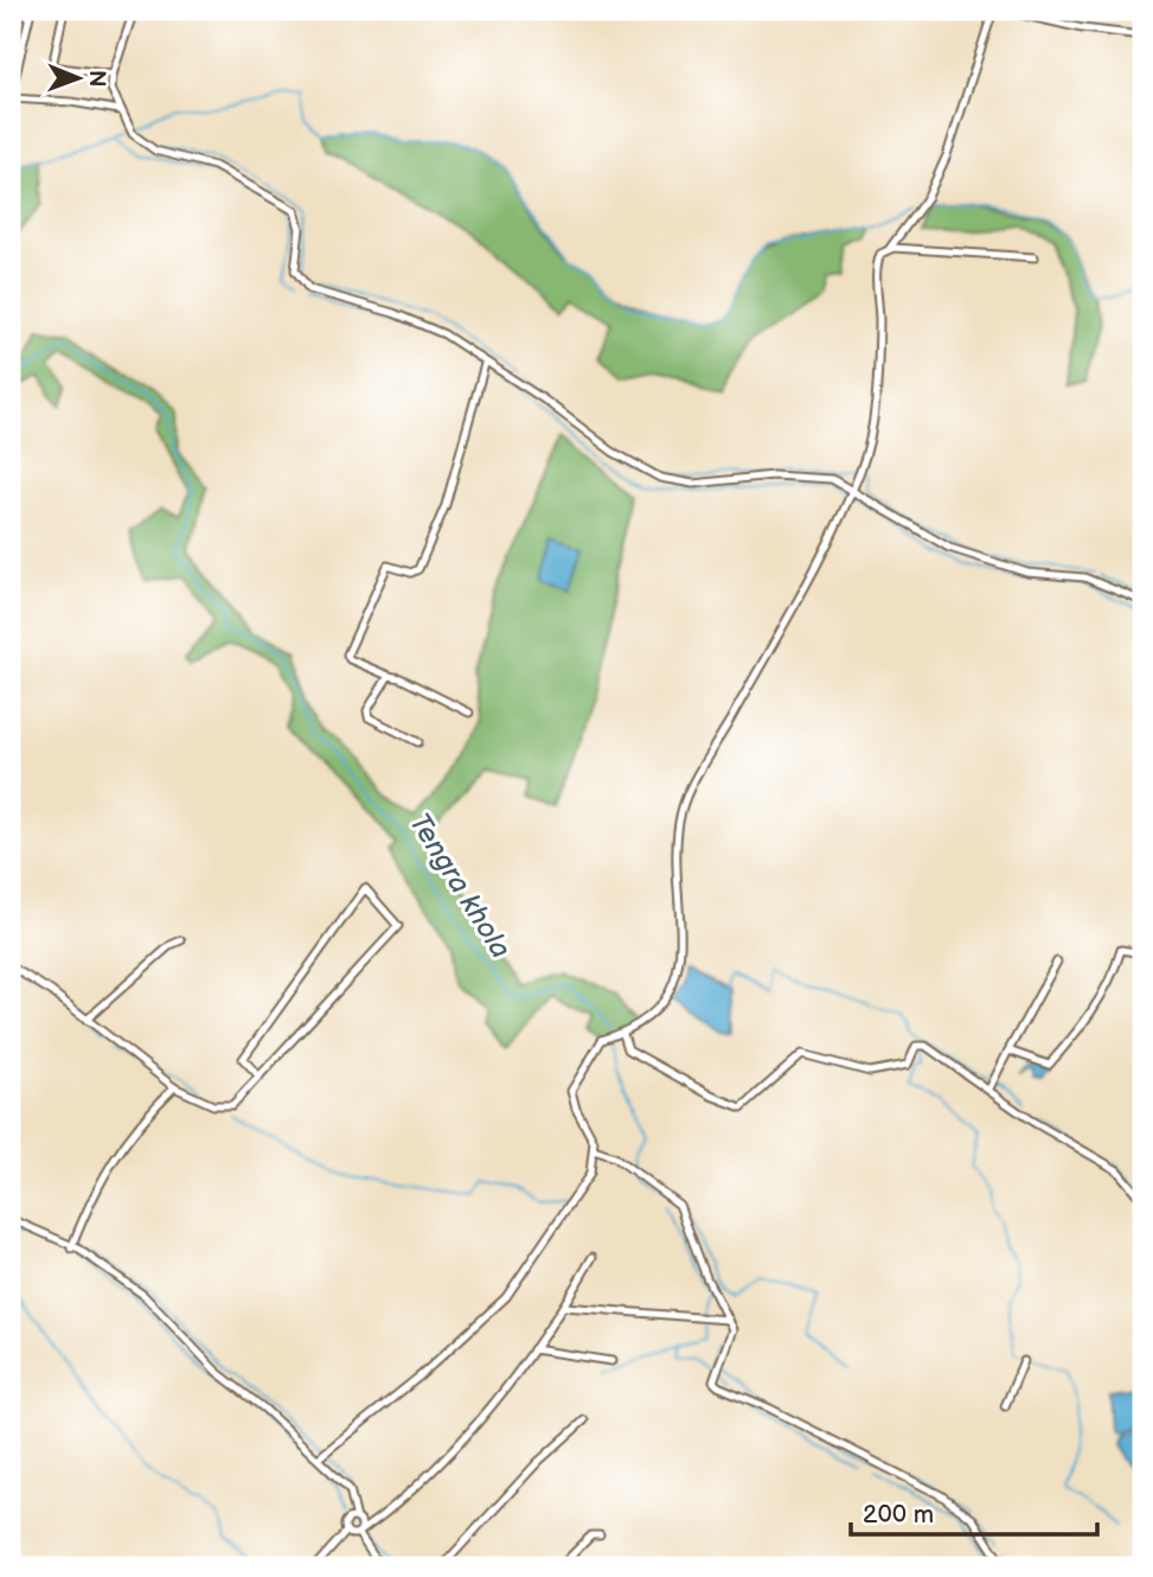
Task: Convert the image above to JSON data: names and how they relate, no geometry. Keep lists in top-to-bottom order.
{
  "water": ["Tengra khola"],
  "scale_bar": "200 m",
  "north": "right"
}
